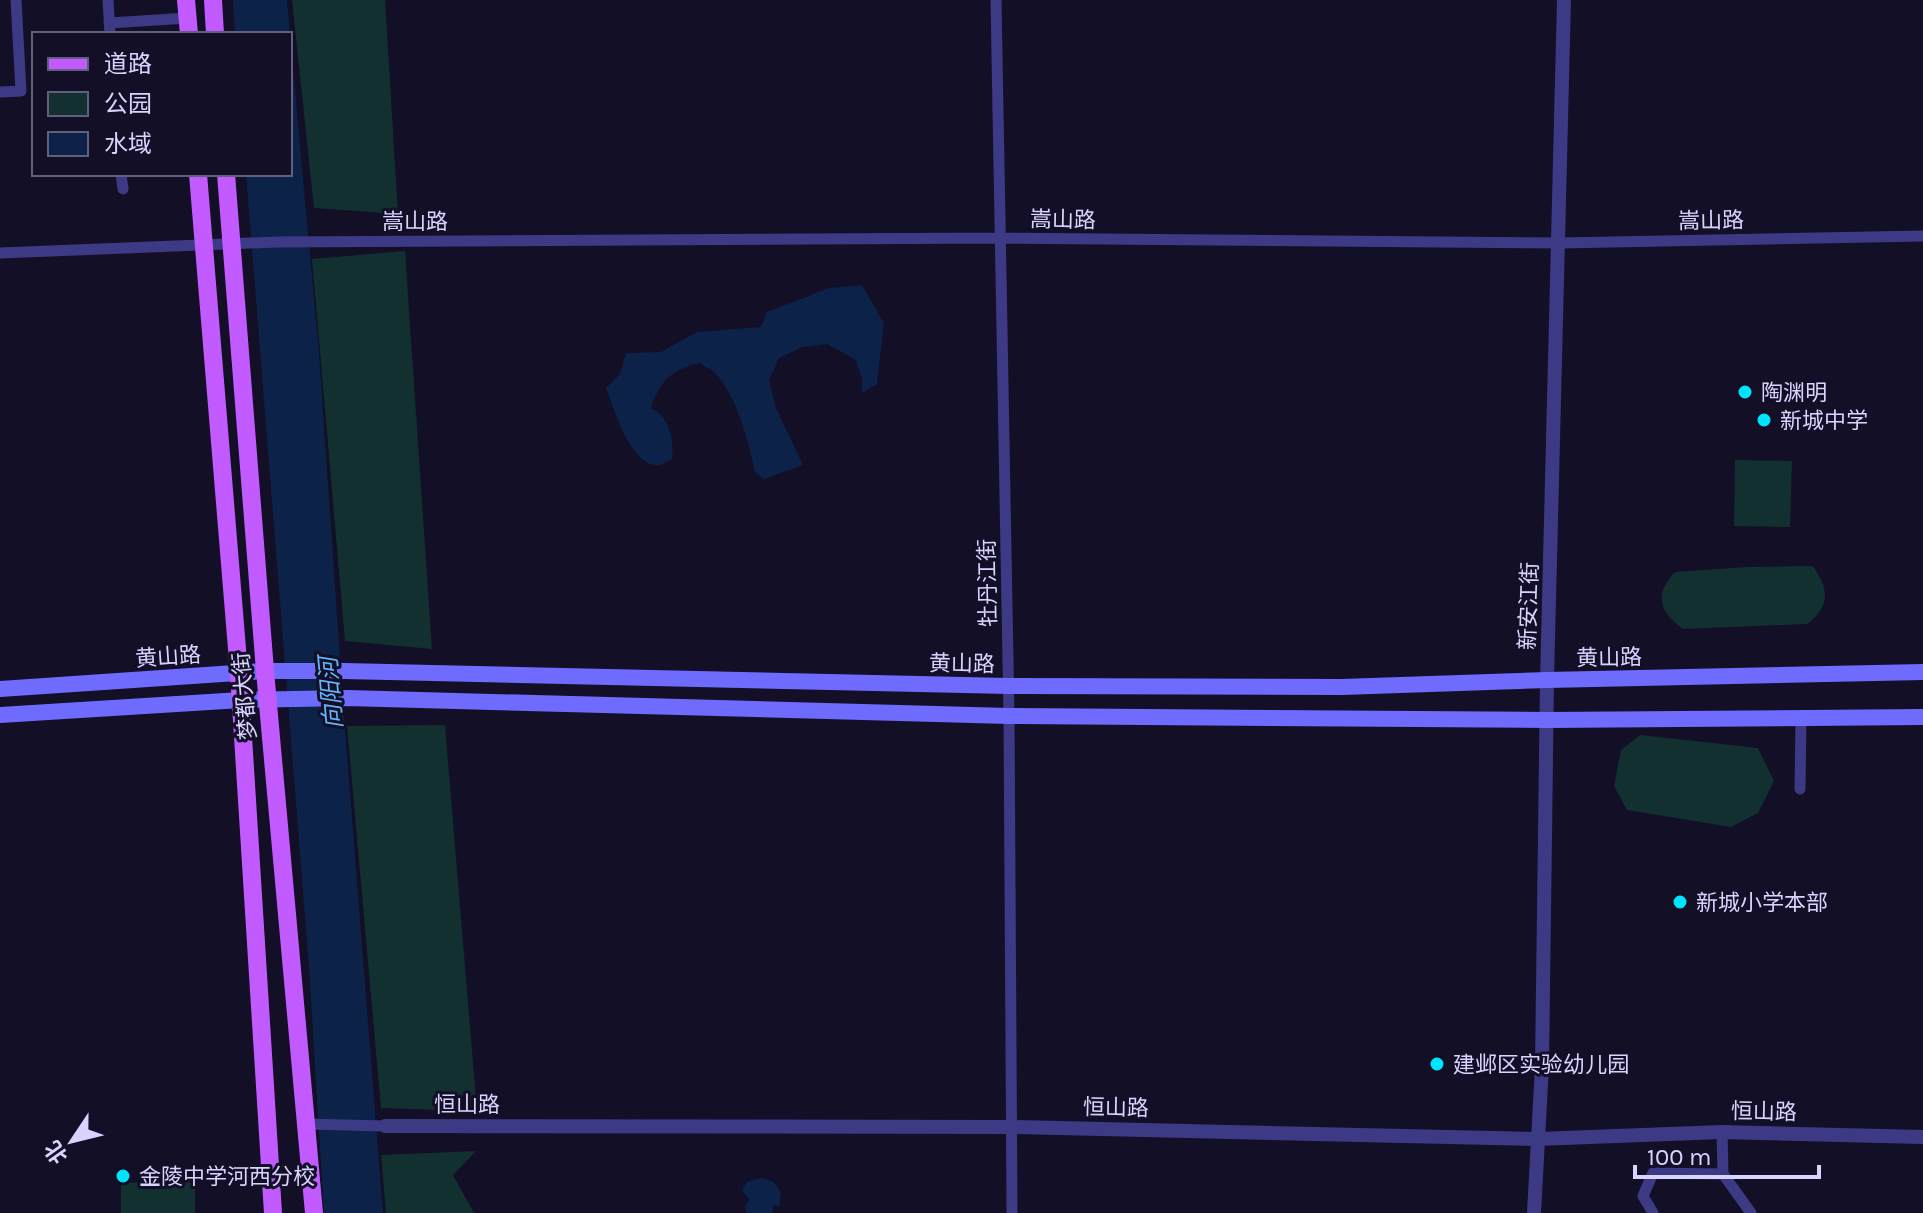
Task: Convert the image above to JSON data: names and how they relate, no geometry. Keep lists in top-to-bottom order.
{
  "streets": {
    "main road": ["黄山路", "梦都大街"],
    "street": [
      "嵩山路",
      "牡丹江街",
      "新安江街",
      "恒山路"
    ]
  },
  "crossings": [
    ["嵩山路", "牡丹江街"],
    ["嵩山路", "新安江街"],
    ["嵩山路", "梦都大街"],
    ["牡丹江街", "黄山路"],
    ["牡丹江街", "恒山路"],
    ["新安江街", "黄山路"],
    ["新安江街", "恒山路"],
    ["黄山路", "梦都大街"],
    ["梦都大街", "恒山路"]
  ],
  "water": ["向阳河"],
  "places": [
    "陶渊明",
    "新城中学",
    "新城小学本部",
    "建邺区实验幼儿园",
    "金陵中学河西分校"
  ],
  "legend": ["道路", "公园", "水域"],
  "scale_bar": "100 m",
  "north": "bottom left"
}
